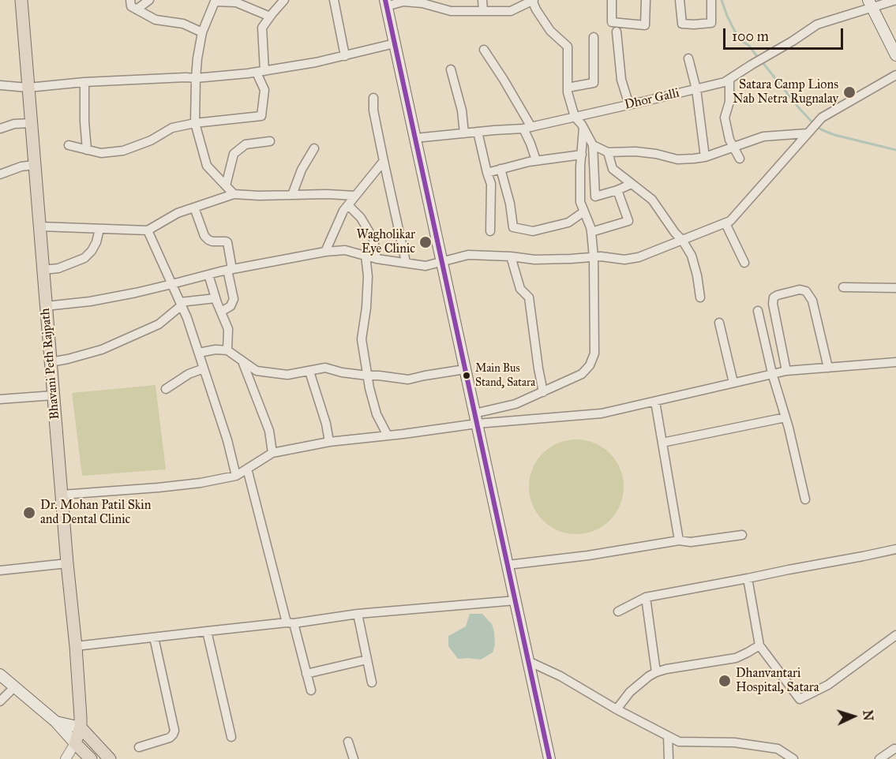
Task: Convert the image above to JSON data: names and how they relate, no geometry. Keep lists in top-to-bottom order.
{
  "streets": {
    "main road": ["Bhavani Peth Rajpath"],
    "street": ["Dhor Galli"]
  },
  "places": [
    "Satara Camp Lions Nab Netra Rugnalay",
    "Wagholikar Eye Clinic",
    "Main Bus Stand, Satara",
    "Dr. Mohan Patil Skin and Dental Clinic",
    "Dhanvantari Hospital, Satara"
  ],
  "scale_bar": "100 m",
  "north": "right"
}
